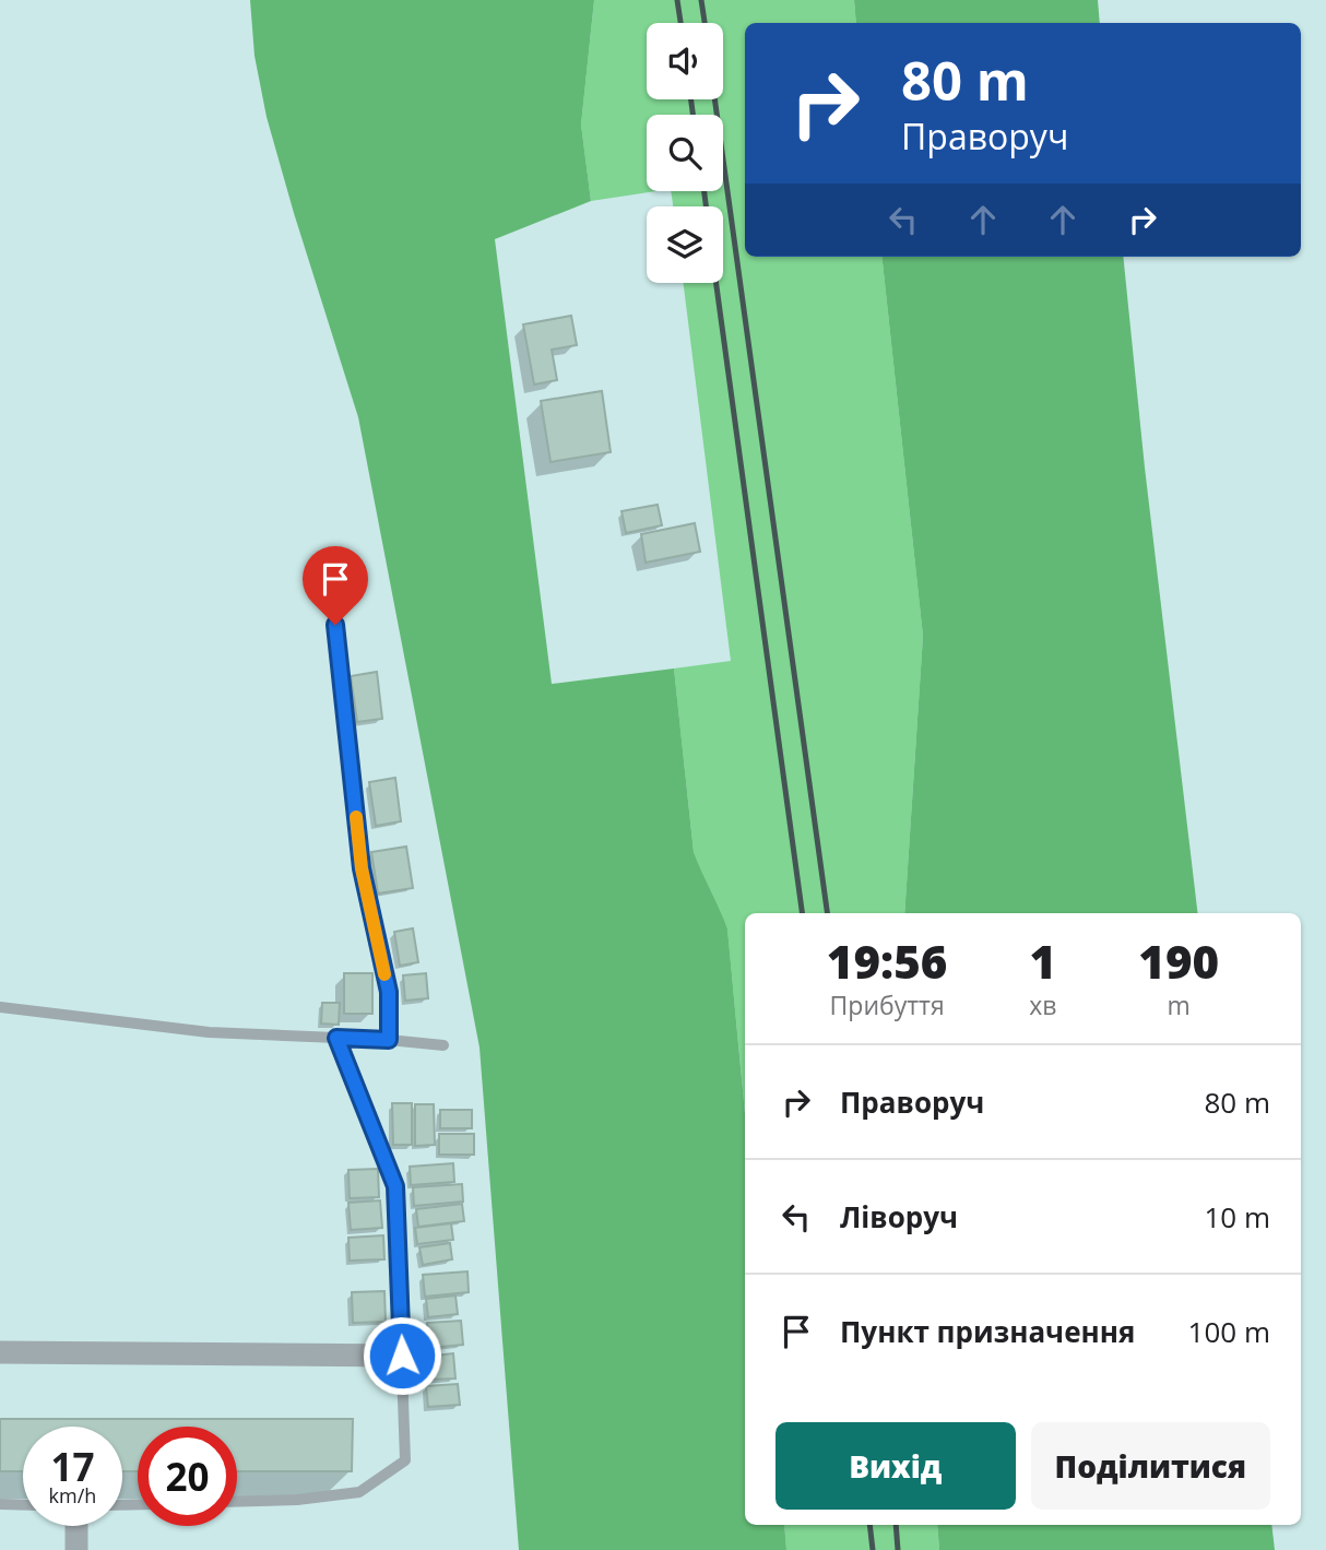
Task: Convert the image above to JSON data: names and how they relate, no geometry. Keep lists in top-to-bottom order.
{
  "page": {
    "turn": ["80 m", "Праворуч"],
    "eta": [
      "19:56",
      "Прибуття",
      "1",
      "хв",
      "190",
      "m"
    ],
    "list": [
      {
        "name": "Праворуч",
        "value": "80 m"
      },
      {
        "name": "Ліворуч",
        "value": "10 m"
      },
      {
        "name": "Пункт призначення",
        "value": "100 m"
      }
    ],
    "buttons": ["Вихід", "Поділитися"],
    "speed": "17 km/h",
    "limit": "20"
  }
}
